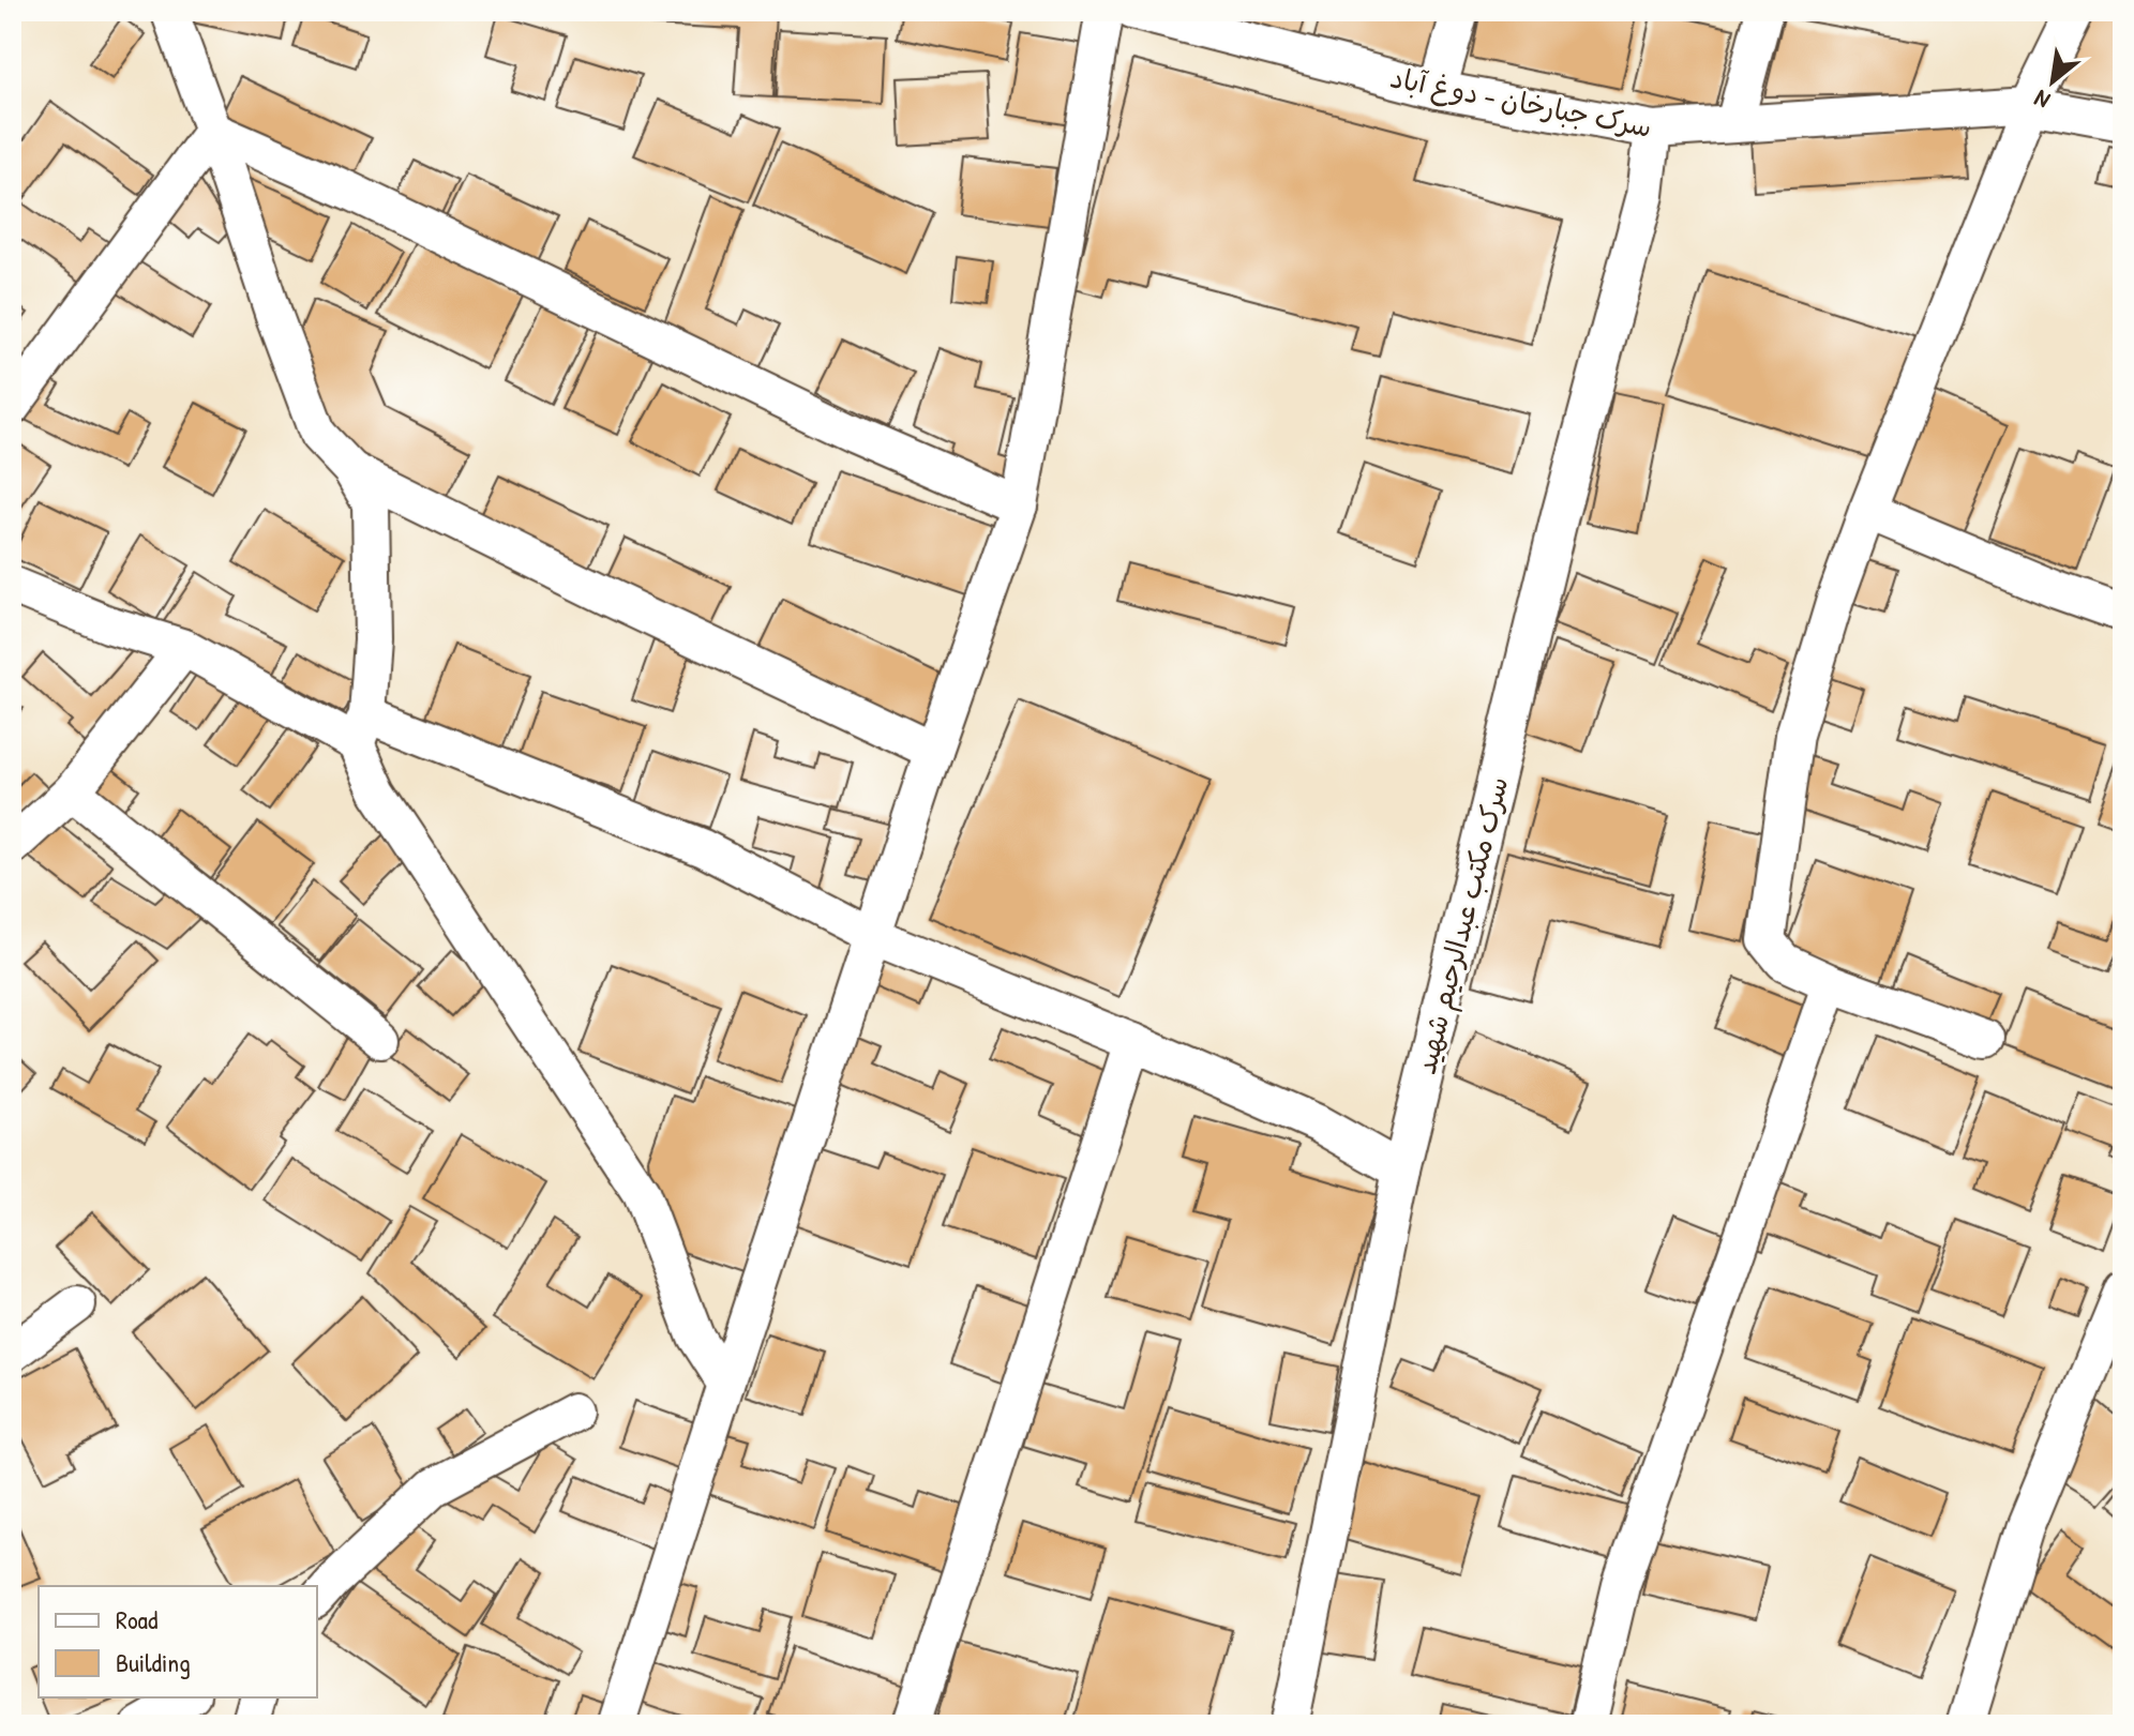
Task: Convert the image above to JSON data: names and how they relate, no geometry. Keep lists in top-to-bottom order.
{
  "streets": {
    "street": ["سرک جبارخان - دوغ آباد", "سرک مکتب عبدالرحیم شهید"]
  },
  "crossings": [
    ["سرک جبارخان - دوغ آباد", "سرک مکتب عبدالرحیم شهید"]
  ],
  "legend": ["Road", "Building"],
  "north": "bottom left"
}
